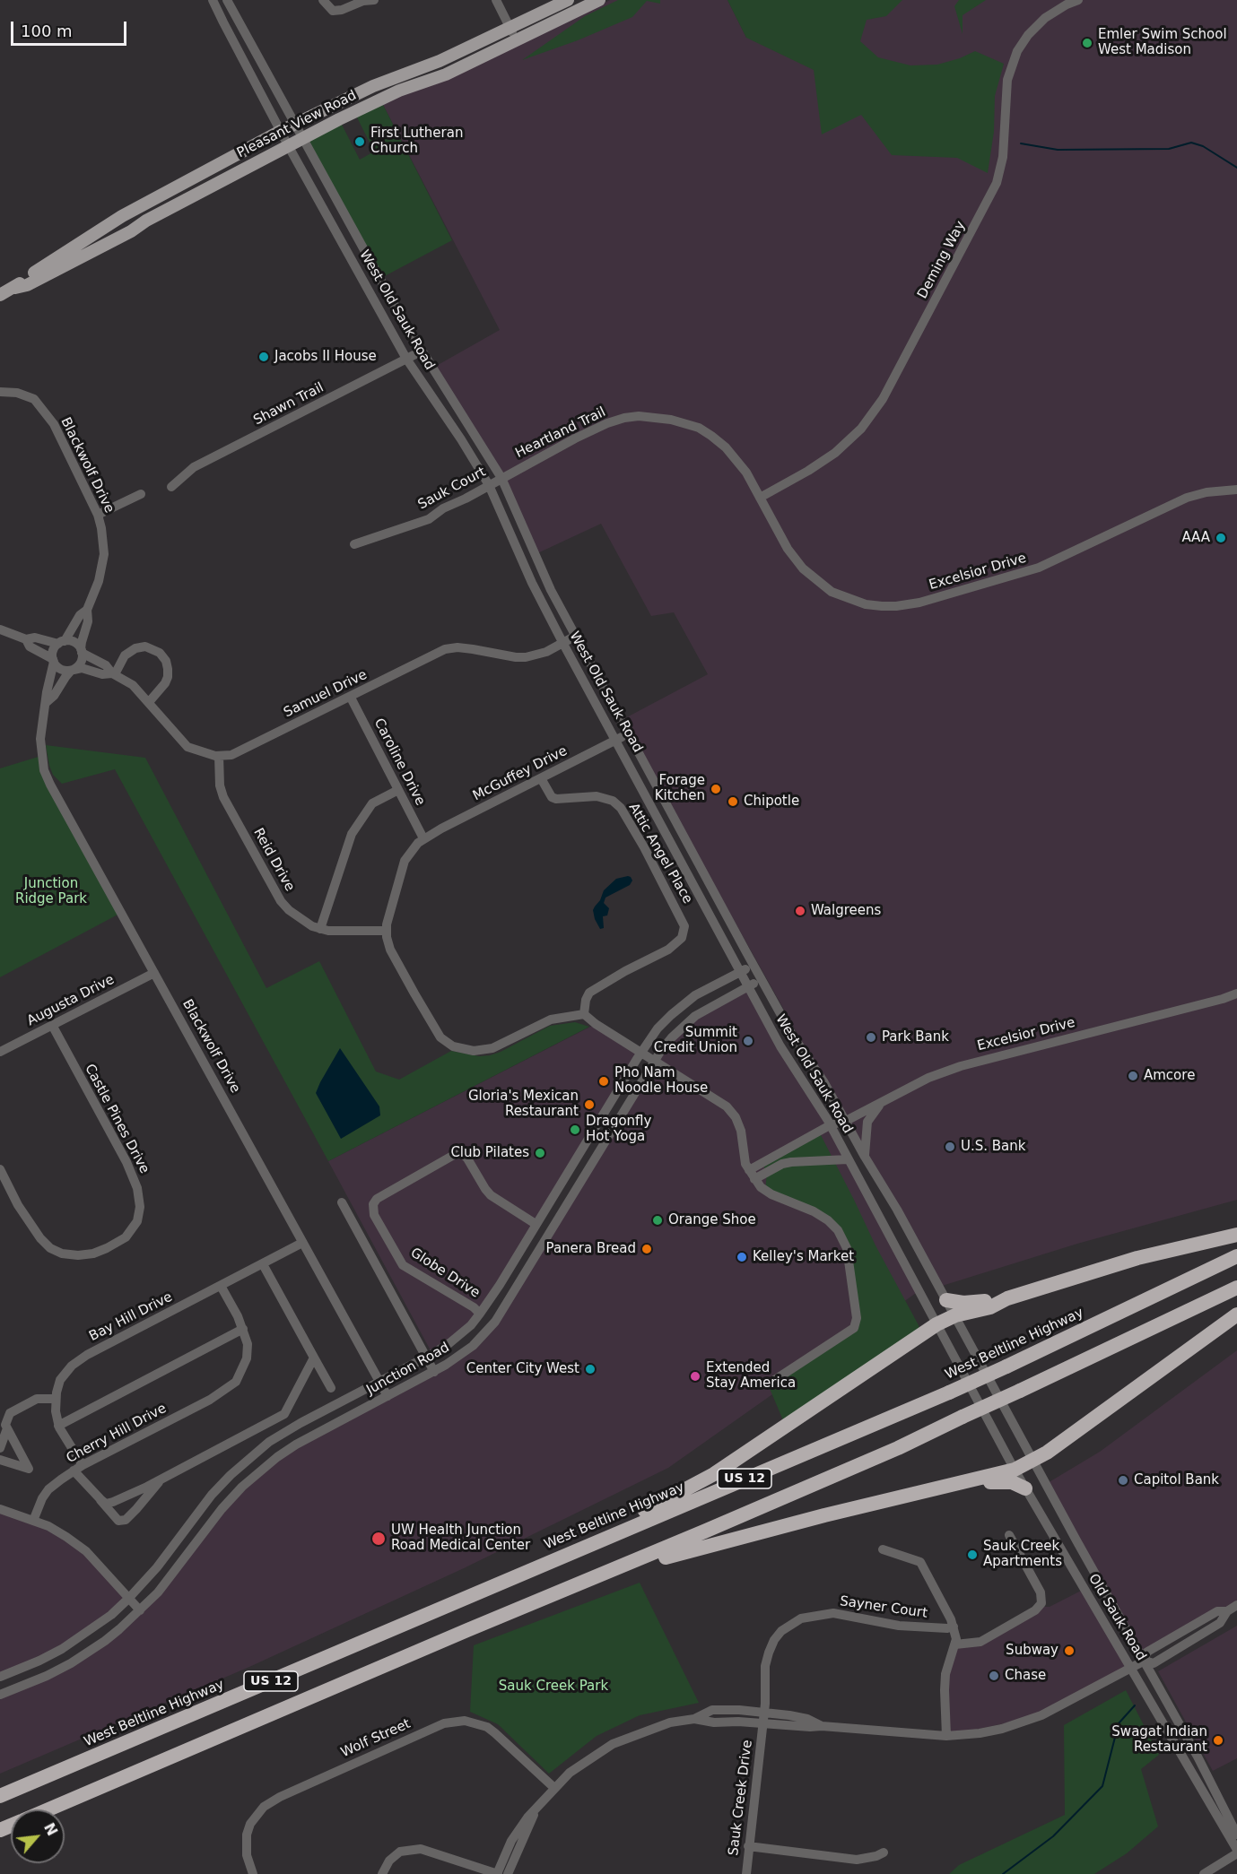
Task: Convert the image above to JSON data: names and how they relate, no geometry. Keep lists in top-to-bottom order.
{
  "streets": {
    "highway": ["West Beltline Highway", "US 12"],
    "main road": ["Pleasant View Road"],
    "street": [
      "Deming Way",
      "West Old Sauk Road",
      "Shawn Trail",
      "Heartland Trail",
      "Blackwolf Drive",
      "Sauk Court",
      "Excelsior Drive",
      "Samuel Drive",
      "Caroline Drive",
      "McGuffey Drive",
      "Attic Angel Place",
      "Reid Drive",
      "Augusta Drive",
      "Castle Pines Drive",
      "Globe Drive",
      "Bay Hill Drive",
      "Junction Road",
      "Cherry Hill Drive",
      "Sayner Court",
      "Old Sauk Road",
      "Wolf Street",
      "Sauk Creek Drive"
    ]
  },
  "crossings": [
    ["Pleasant View Road", "West Old Sauk Road"],
    ["Deming Way", "Heartland Trail"],
    ["Deming Way", "Excelsior Drive"],
    ["West Old Sauk Road", "Shawn Trail"],
    ["West Old Sauk Road", "Heartland Trail"],
    ["West Old Sauk Road", "Sauk Court"],
    ["West Old Sauk Road", "Excelsior Drive"],
    ["West Old Sauk Road", "Samuel Drive"],
    ["West Old Sauk Road", "McGuffey Drive"],
    ["West Old Sauk Road", "Junction Road"],
    ["West Old Sauk Road", "Old Sauk Road"],
    ["Heartland Trail", "Sauk Court"],
    ["Heartland Trail", "Excelsior Drive"],
    ["Blackwolf Drive", "Samuel Drive"],
    ["Blackwolf Drive", "Augusta Drive"],
    ["Blackwolf Drive", "Bay Hill Drive"],
    ["Blackwolf Drive", "Junction Road"],
    ["Samuel Drive", "Caroline Drive"],
    ["Samuel Drive", "Reid Drive"],
    ["Caroline Drive", "McGuffey Drive"],
    ["McGuffey Drive", "Attic Angel Place"],
    ["Augusta Drive", "Castle Pines Drive"],
    ["Globe Drive", "Junction Road"],
    ["Bay Hill Drive", "Cherry Hill Drive"],
    ["Sayner Court", "Sauk Creek Drive"]
  ],
  "parks": ["Junction Ridge Park", "Sauk Creek Park"],
  "places": [
    "Emler Swim School West Madison",
    "First Lutheran Church",
    "Jacobs II House",
    "AAA",
    "Forage Kitchen",
    "Chipotle",
    "Walgreens",
    "Park Bank",
    "Summit Credit Union",
    "Amcore",
    "Pho Nam Noodle House",
    "Gloria's Mexican Restaurant",
    "Dragonfly Hot Yoga",
    "U.S. Bank",
    "Club Pilates",
    "Orange Shoe",
    "Panera Bread",
    "Kelley's Market",
    "Center City West",
    "Extended Stay America",
    "Capitol Bank",
    "UW Health Junction Road Medical Center",
    "Sauk Creek Apartments",
    "Subway",
    "Chase",
    "Swagat Indian Restaurant"
  ],
  "scale_bar": "100 m",
  "north": "top right"
}
